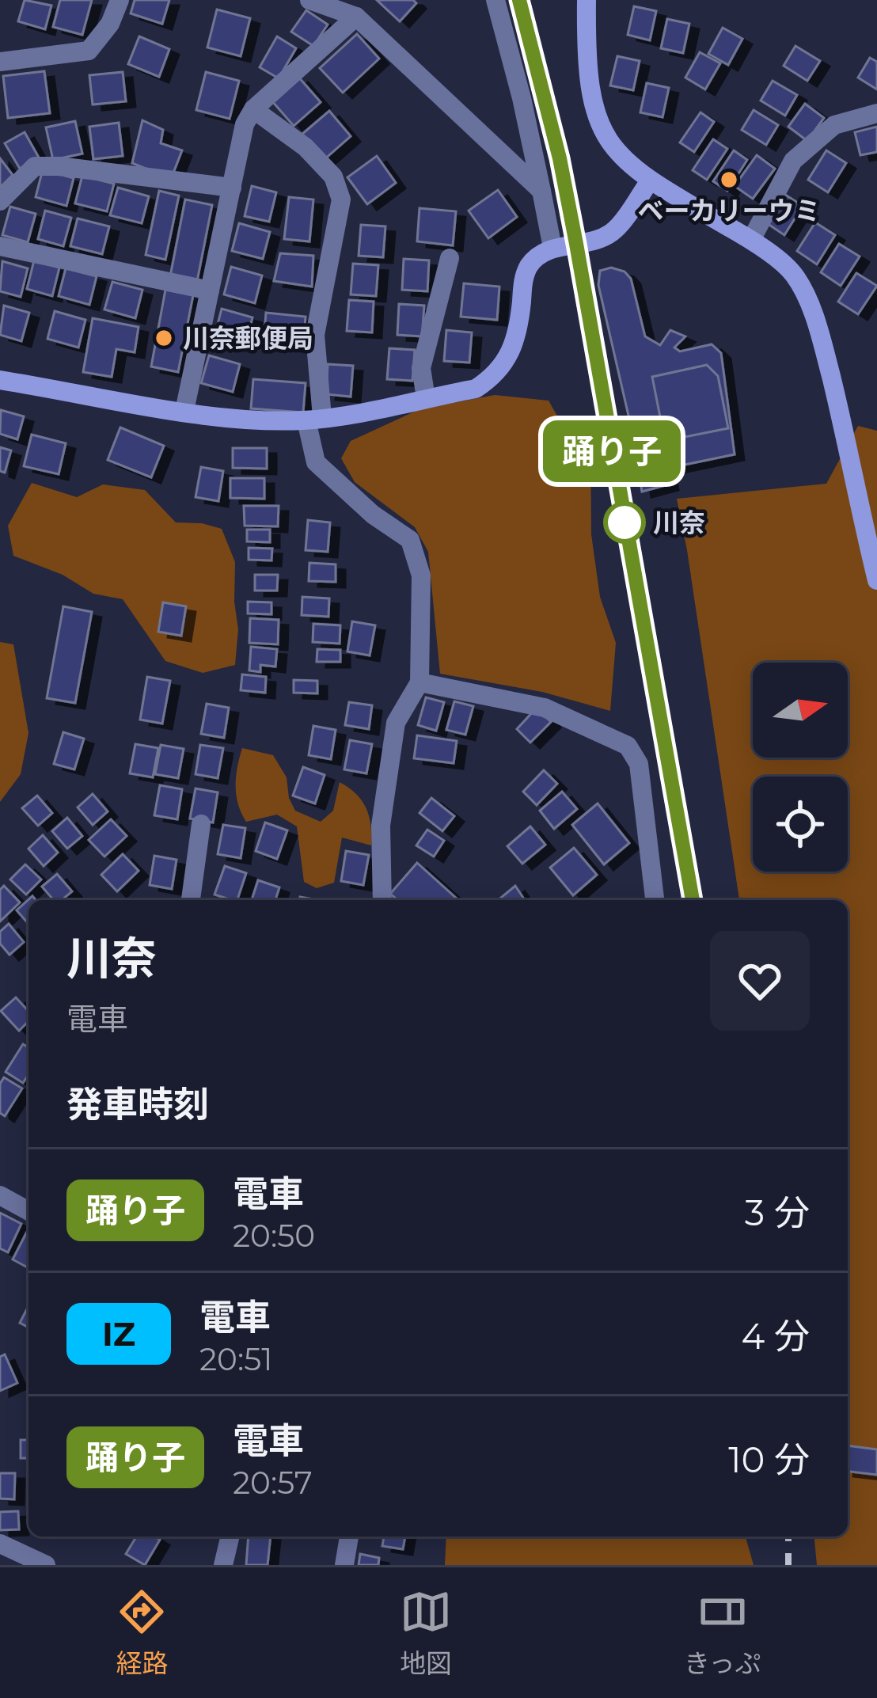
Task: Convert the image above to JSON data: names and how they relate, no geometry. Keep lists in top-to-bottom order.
{
  "places": ["ベーカリーウミ", "川奈郵便局", "川奈"],
  "north": "right",
  "page": {
    "on_map": "踊り子",
    "heading": [
      ["川奈", "電車"],
      "発車時刻"
    ],
    "list": [
      {
        "mark": "踊り子",
        "name": "電車",
        "note": "20:50",
        "value": "3 分"
      },
      {
        "mark": "IZ",
        "name": "電車",
        "note": "20:51",
        "value": "4 分"
      },
      {
        "mark": "踊り子",
        "name": "電車",
        "note": "20:57",
        "value": "10 分"
      }
    ],
    "tabs": ["経路", "地図", "きっぷ"]
  }
}
